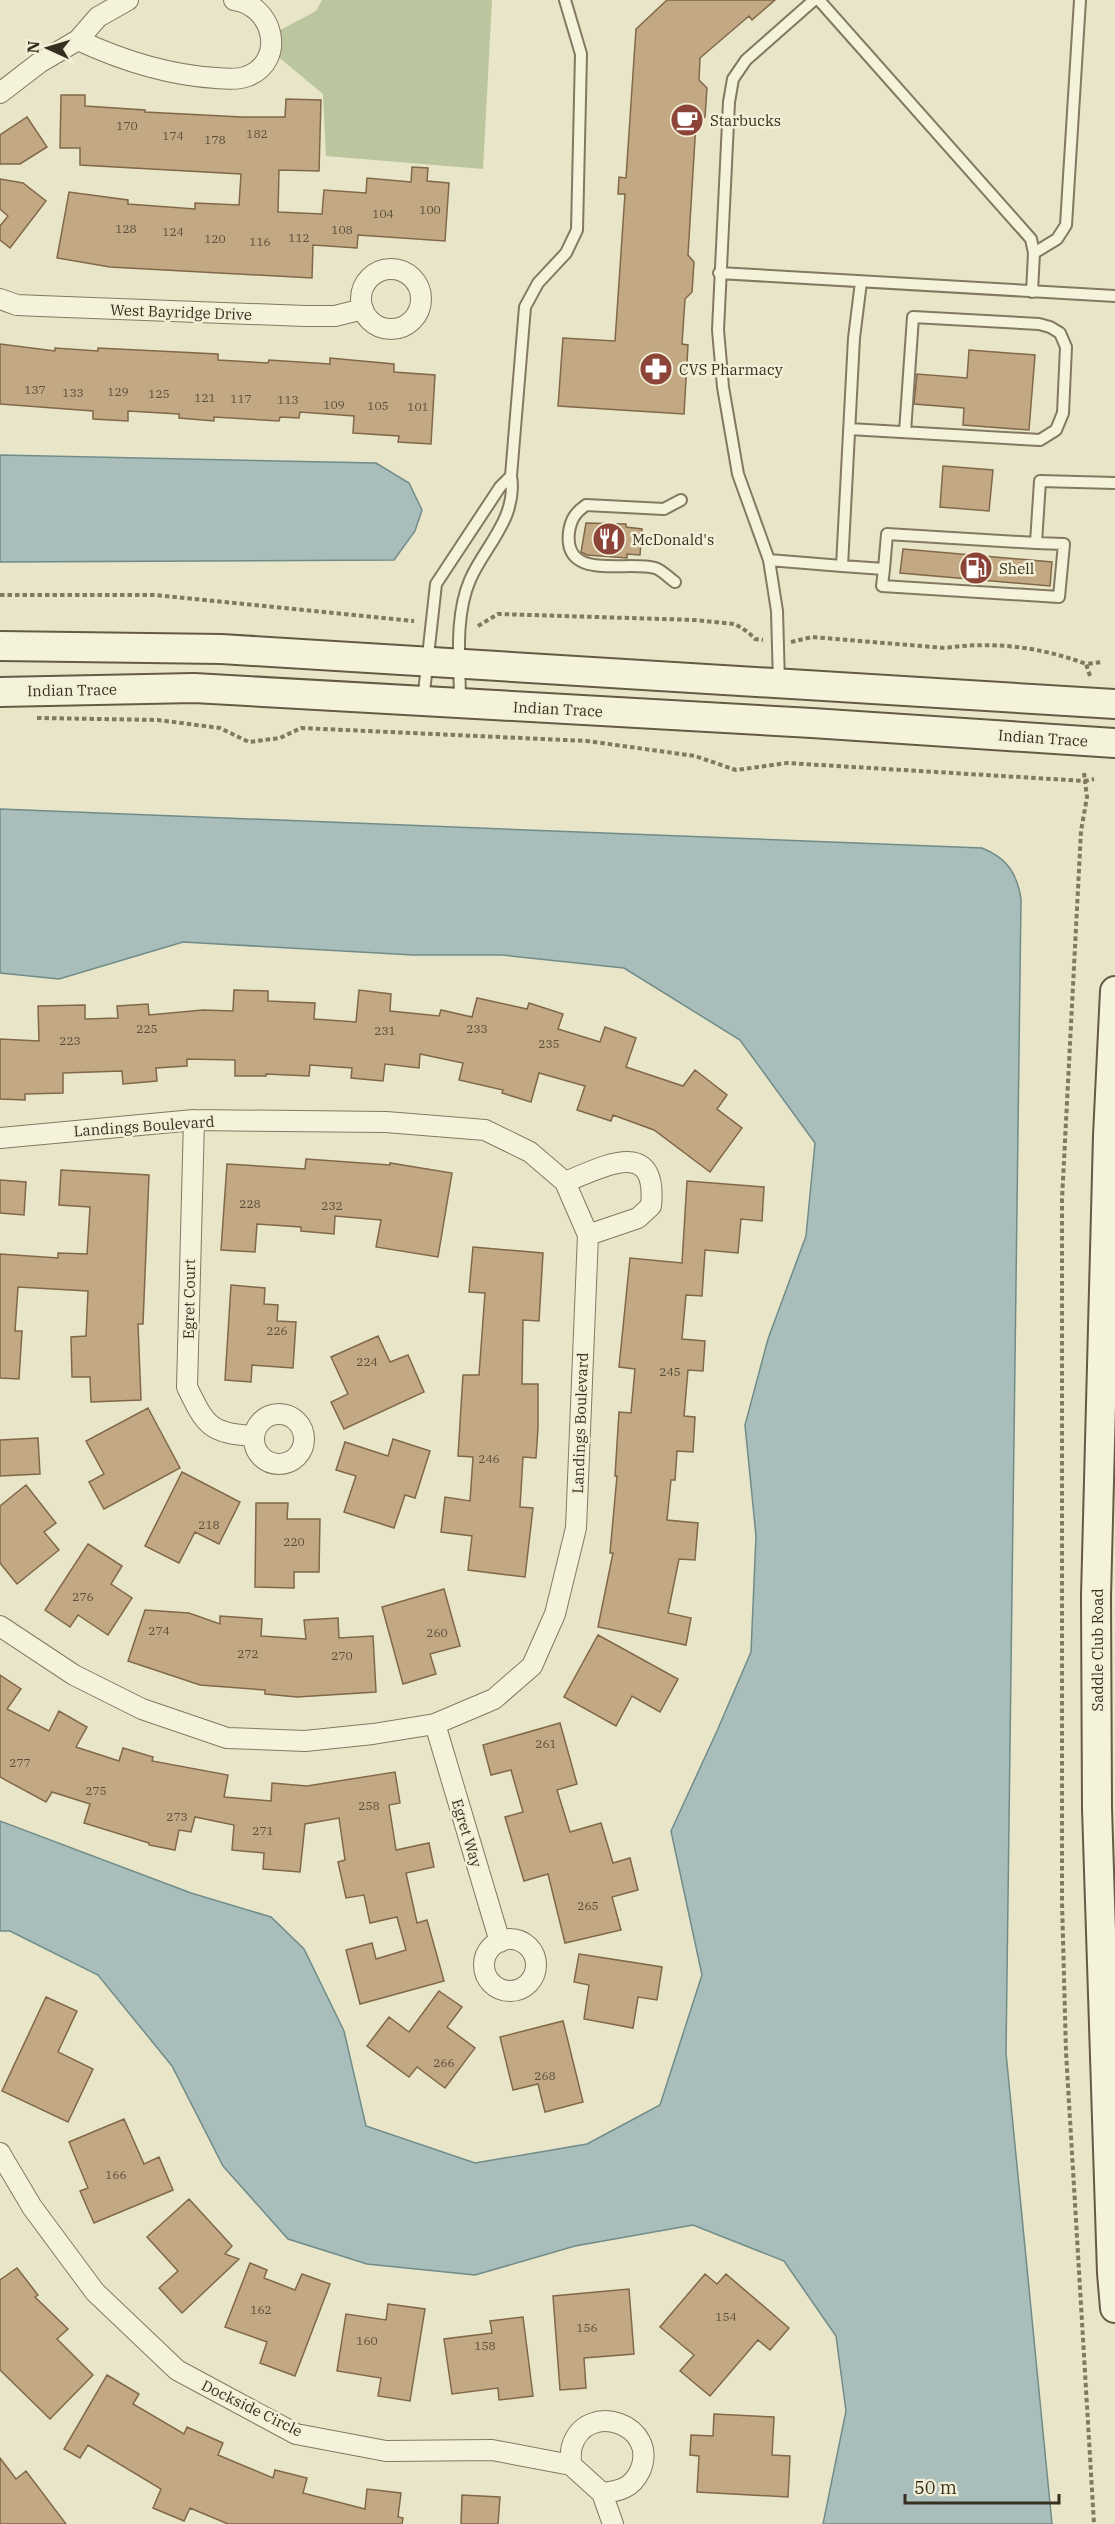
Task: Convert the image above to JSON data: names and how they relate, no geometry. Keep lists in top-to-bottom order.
{
  "streets": {
    "main road": ["Indian Trace", "Saddle Club Road"],
    "street": [
      "West Bayridge Drive",
      "Landings Boulevard",
      "Egret Court",
      "Egret Way",
      "Dockside Circle"
    ]
  },
  "crossings": [
    ["Landings Boulevard", "Egret Court"],
    ["Landings Boulevard", "Egret Way"]
  ],
  "places": {
    "cafe": ["Starbucks"],
    "pharmacy": ["CVS Pharmacy"],
    "restaurant": ["McDonald's"],
    "fuel station": ["Shell"]
  },
  "house_numbers": [
    "170",
    "182",
    "174",
    "178",
    "100",
    "104",
    "128",
    "108",
    "124",
    "112",
    "120",
    "116",
    "137",
    "129",
    "133",
    "125",
    "121",
    "117",
    "113",
    "109",
    "105",
    "101",
    "225",
    "233",
    "231",
    "223",
    "235",
    "228",
    "232",
    "226",
    "224",
    "245",
    "246",
    "218",
    "220",
    "276",
    "274",
    "260",
    "272",
    "270",
    "261",
    "277",
    "275",
    "258",
    "273",
    "271",
    "265",
    "266",
    "268",
    "166",
    "162",
    "154",
    "156",
    "160",
    "158"
  ],
  "scale_bar": "50 m",
  "north": "left"
}
